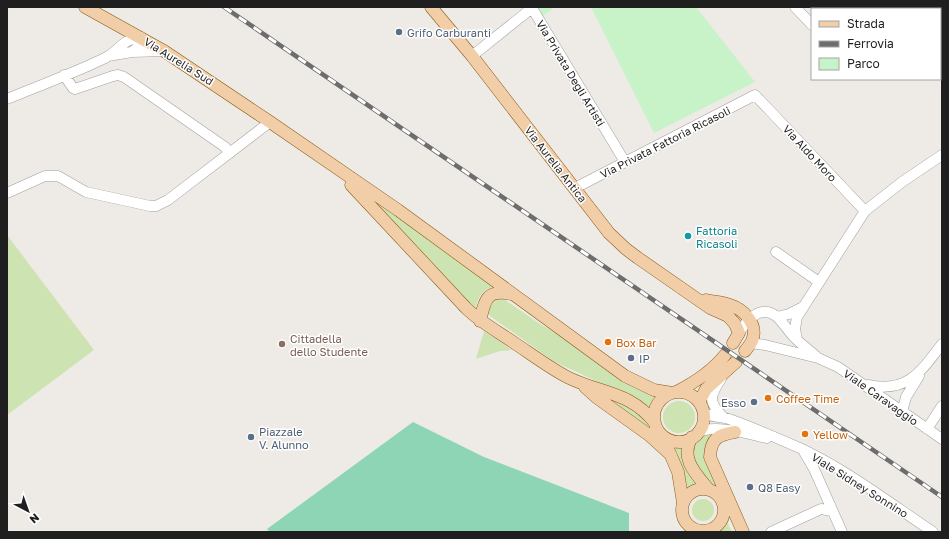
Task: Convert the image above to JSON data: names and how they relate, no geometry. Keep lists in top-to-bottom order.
{
  "streets": {
    "main road": ["Via Aurelia Sud", "Via Aurelia Antica"],
    "street": [
      "Via Privata Degli Artisti",
      "Via Privata Fattoria Ricasoli",
      "Via Aldo Moro",
      "Viale Caravaggio",
      "Viale Sidney Sonnino"
    ]
  },
  "crossings": [
    ["Via Privata Degli Artisti", "Via Privata Fattoria Ricasoli"],
    ["Via Privata Degli Artisti", "Via Aurelia Antica"],
    ["Via Privata Fattoria Ricasoli", "Via Aldo Moro"],
    ["Via Privata Fattoria Ricasoli", "Via Aurelia Antica"]
  ],
  "places": [
    "Grifo Carburanti",
    "Fattoria Ricasoli",
    "Box Bar",
    "Cittadella dello Studente",
    "IP",
    "Coffee Time",
    "Esso",
    "Yellow",
    "Piazzale V. Alunno",
    "Q8 Easy"
  ],
  "legend": ["Strada", "Ferrovia", "Parco"],
  "north": "bottom right"
}
